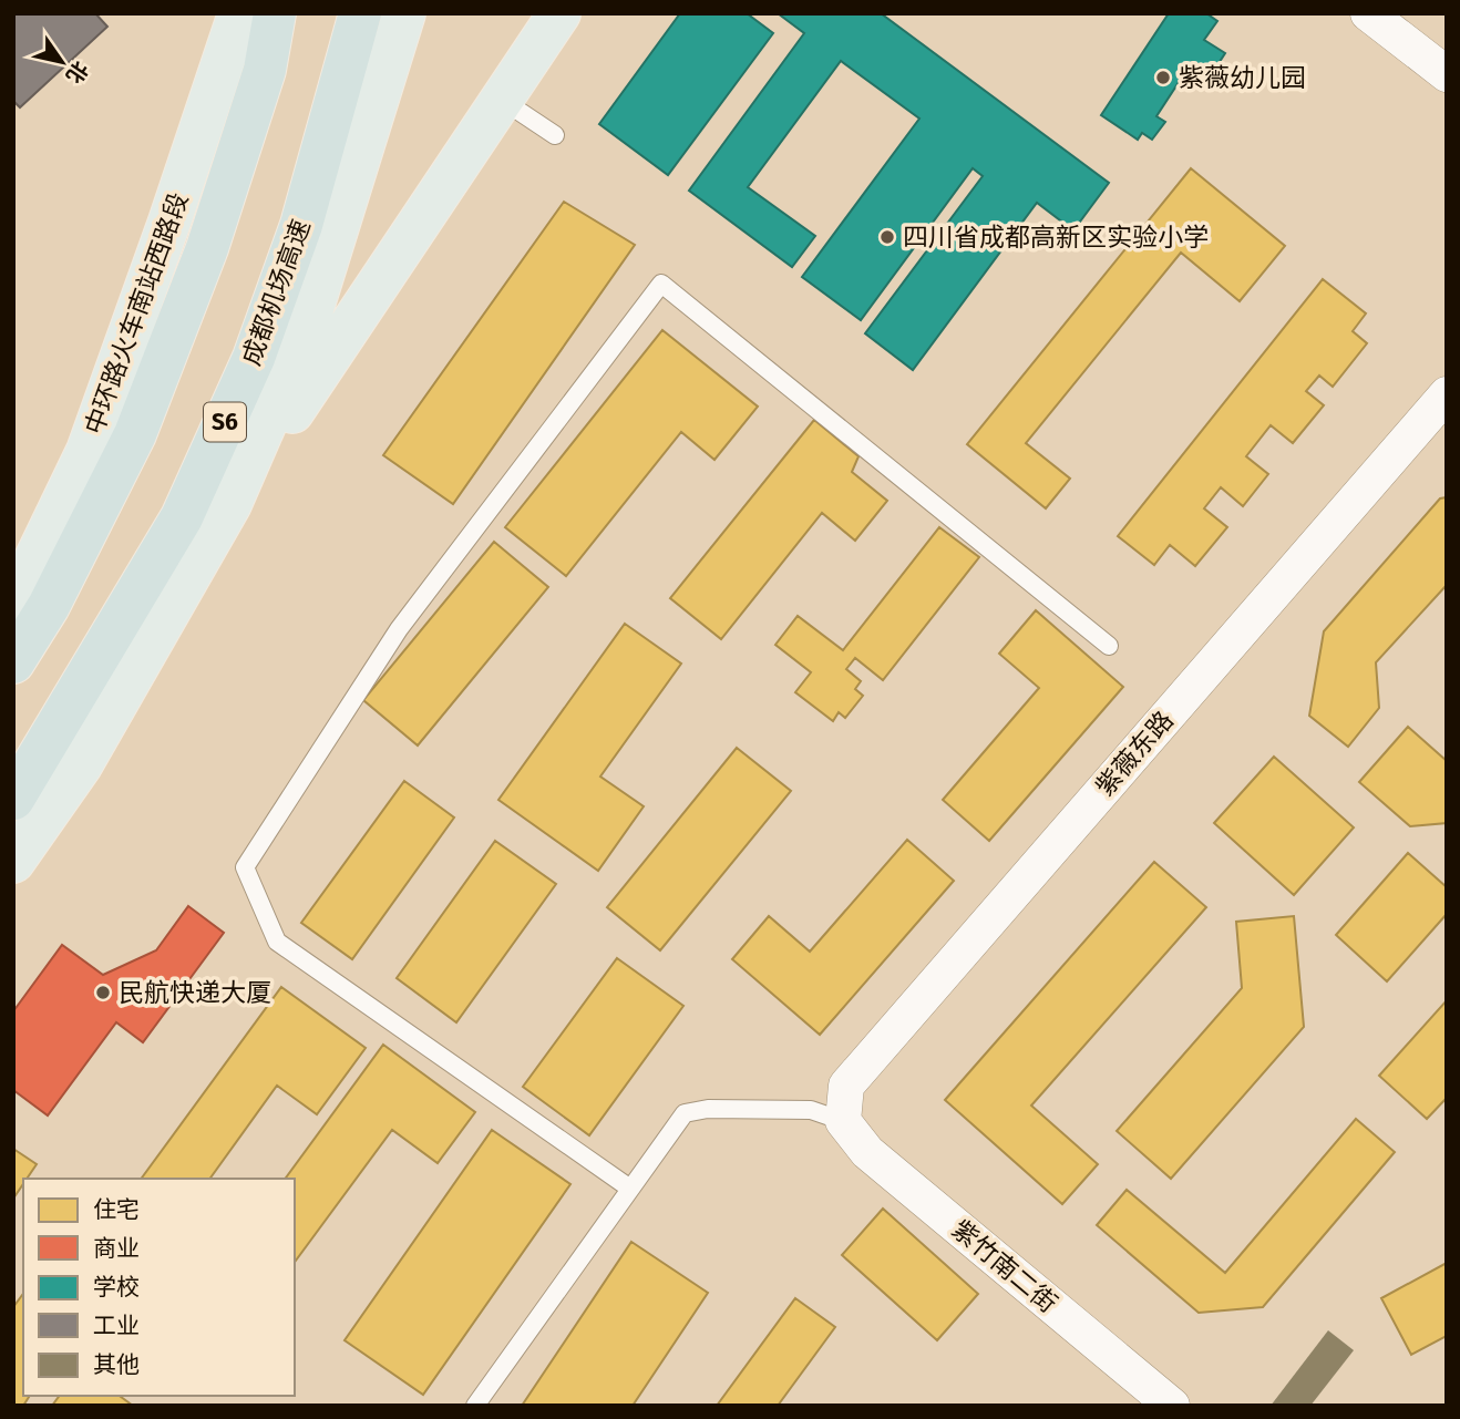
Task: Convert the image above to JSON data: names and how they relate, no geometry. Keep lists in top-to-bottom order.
{
  "streets": {
    "highway": ["成都机场高速", "S6"],
    "main road": ["中环路火车南站西路段"],
    "street": ["紫薇东路", "紫竹南二街"]
  },
  "crossings": [
    ["紫薇东路", "紫竹南二街"]
  ],
  "places": ["紫薇幼儿园", "四川省成都高新区实验小学", "民航快递大厦"],
  "legend": [
    "住宅",
    "商业",
    "学校",
    "工业",
    "其他"
  ],
  "north": "bottom right"
}
